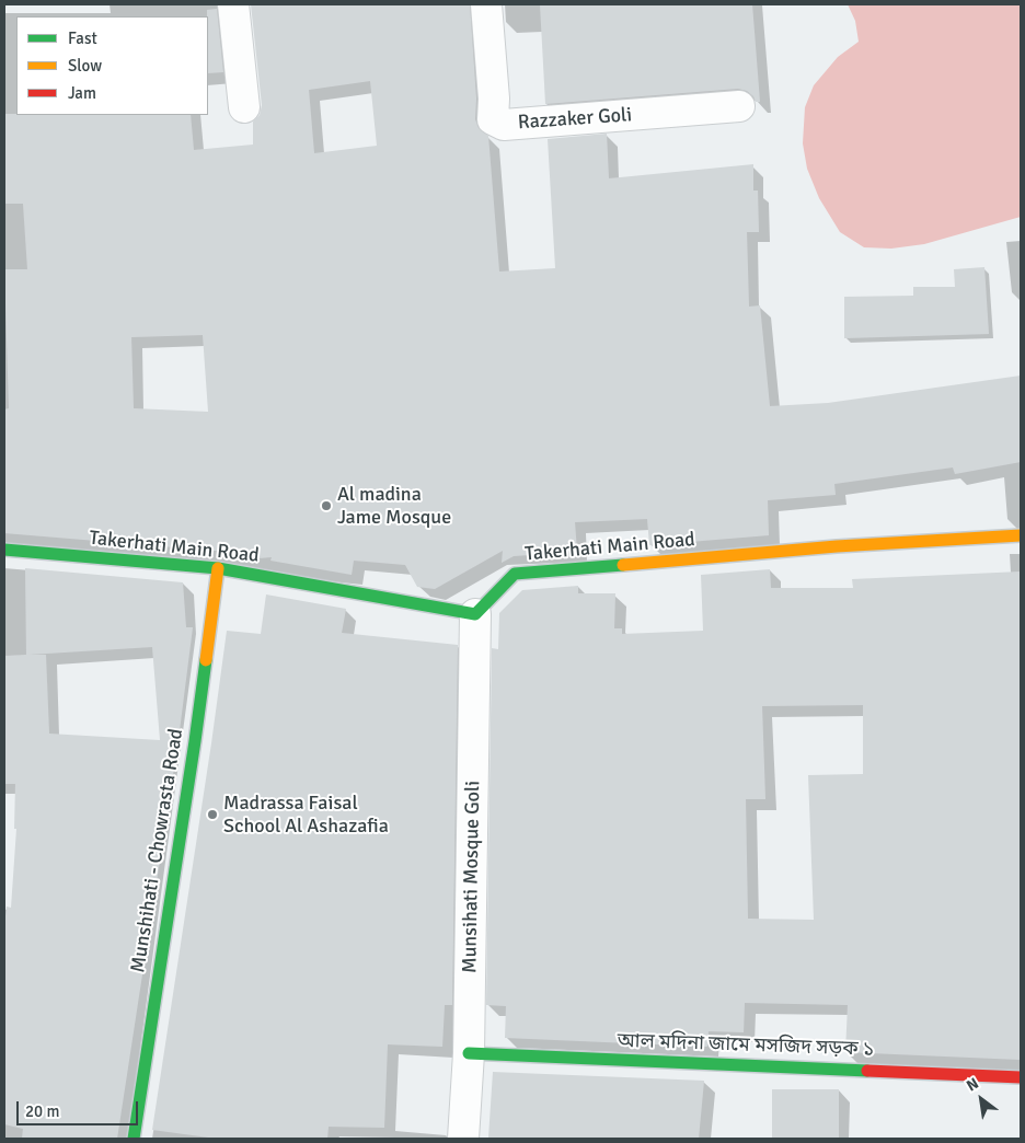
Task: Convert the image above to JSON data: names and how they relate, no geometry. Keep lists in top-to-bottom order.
{
  "streets": {
    "street": [
      "Razzaker Goli",
      "Takerhati Main Road",
      "Munshihati - Chowrasta Road",
      "Munsihati Mosque Goli",
      "আল মদিনা জামে মসজিদ সড়ক ১"
    ]
  },
  "crossings": [
    ["Takerhati Main Road", "Munshihati - Chowrasta Road"],
    ["Takerhati Main Road", "Munsihati Mosque Goli"],
    ["Munsihati Mosque Goli", "আল মদিনা জামে মসজিদ সড়ক ১"]
  ],
  "places": ["Al madina Jame Mosque", "Madrassa Faisal School Al Ashazafia"],
  "legend": ["Fast", "Slow", "Jam"],
  "scale_bar": "20 m",
  "north": "top left"
}
